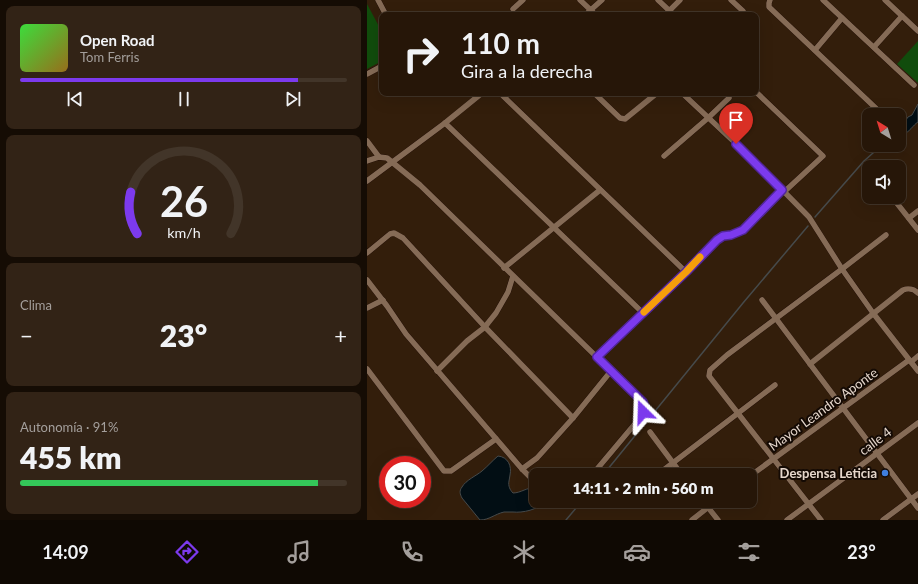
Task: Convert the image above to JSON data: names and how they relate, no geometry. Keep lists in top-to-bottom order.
{
  "streets": {
    "street": ["Mayor Leandro Aponte", "calle 4"]
  },
  "places": ["Despensa Leticia"],
  "north": "top left",
  "page": {
    "turn": ["110 m", "Gira a la derecha"],
    "song": ["Open Road", "Tom Ferris"],
    "tile": [
      "Clima",
      ["Autonomía · 91%", "455 km"]
    ],
    "heat": ["−", "23°", "+"],
    "limit": "30",
    "trip": "14:11 · 2 min · 560 m",
    "tabs": ["14:09", "23°"],
    "gauge": ["26", "km/h"]
  }
}
